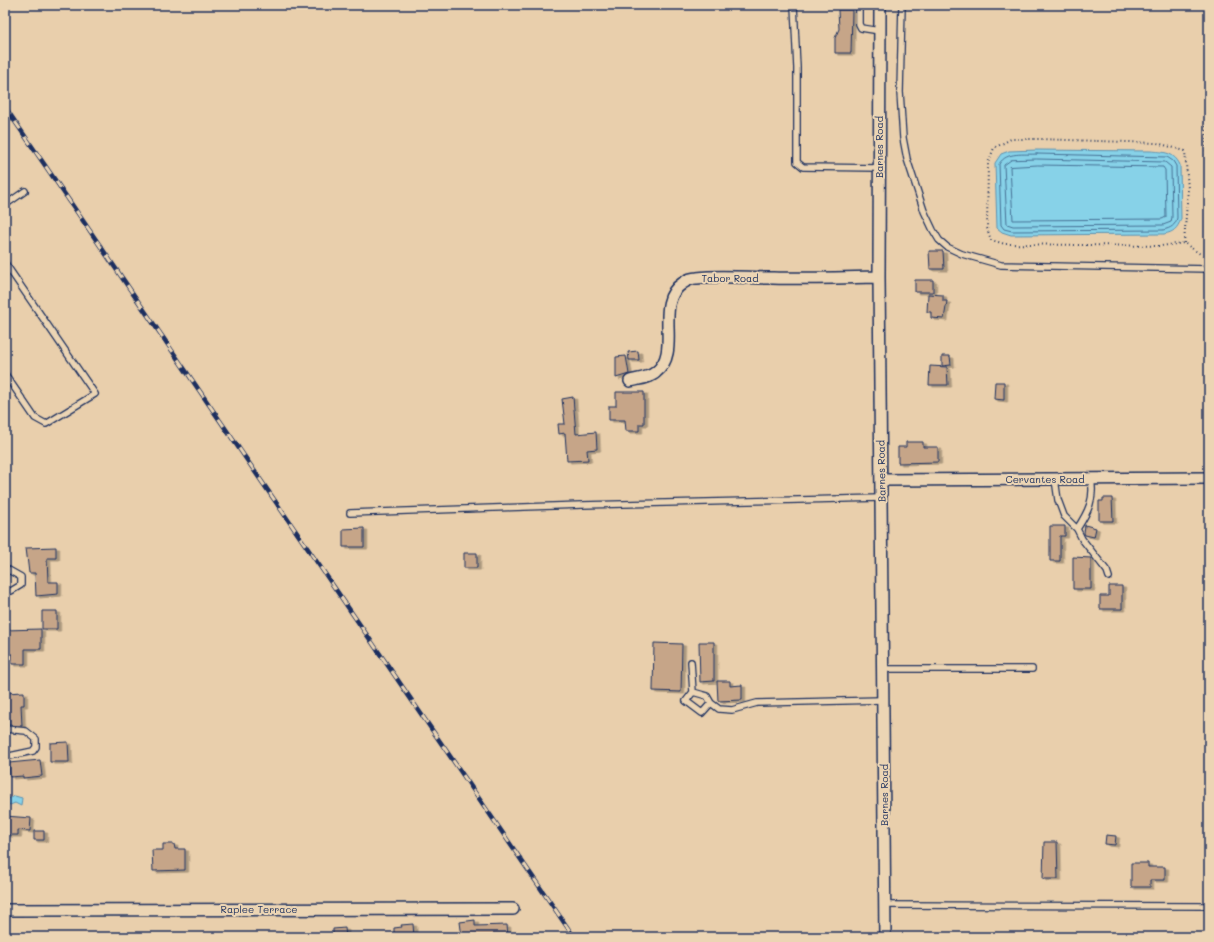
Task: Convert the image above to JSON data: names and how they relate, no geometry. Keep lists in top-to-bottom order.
{
  "streets": {
    "street": [
      "Barnes Road",
      "Tabor Road",
      "Cervantes Road",
      "Raplee Terrace"
    ]
  },
  "crossings": [
    ["Barnes Road", "Tabor Road"],
    ["Barnes Road", "Cervantes Road"]
  ]
}
